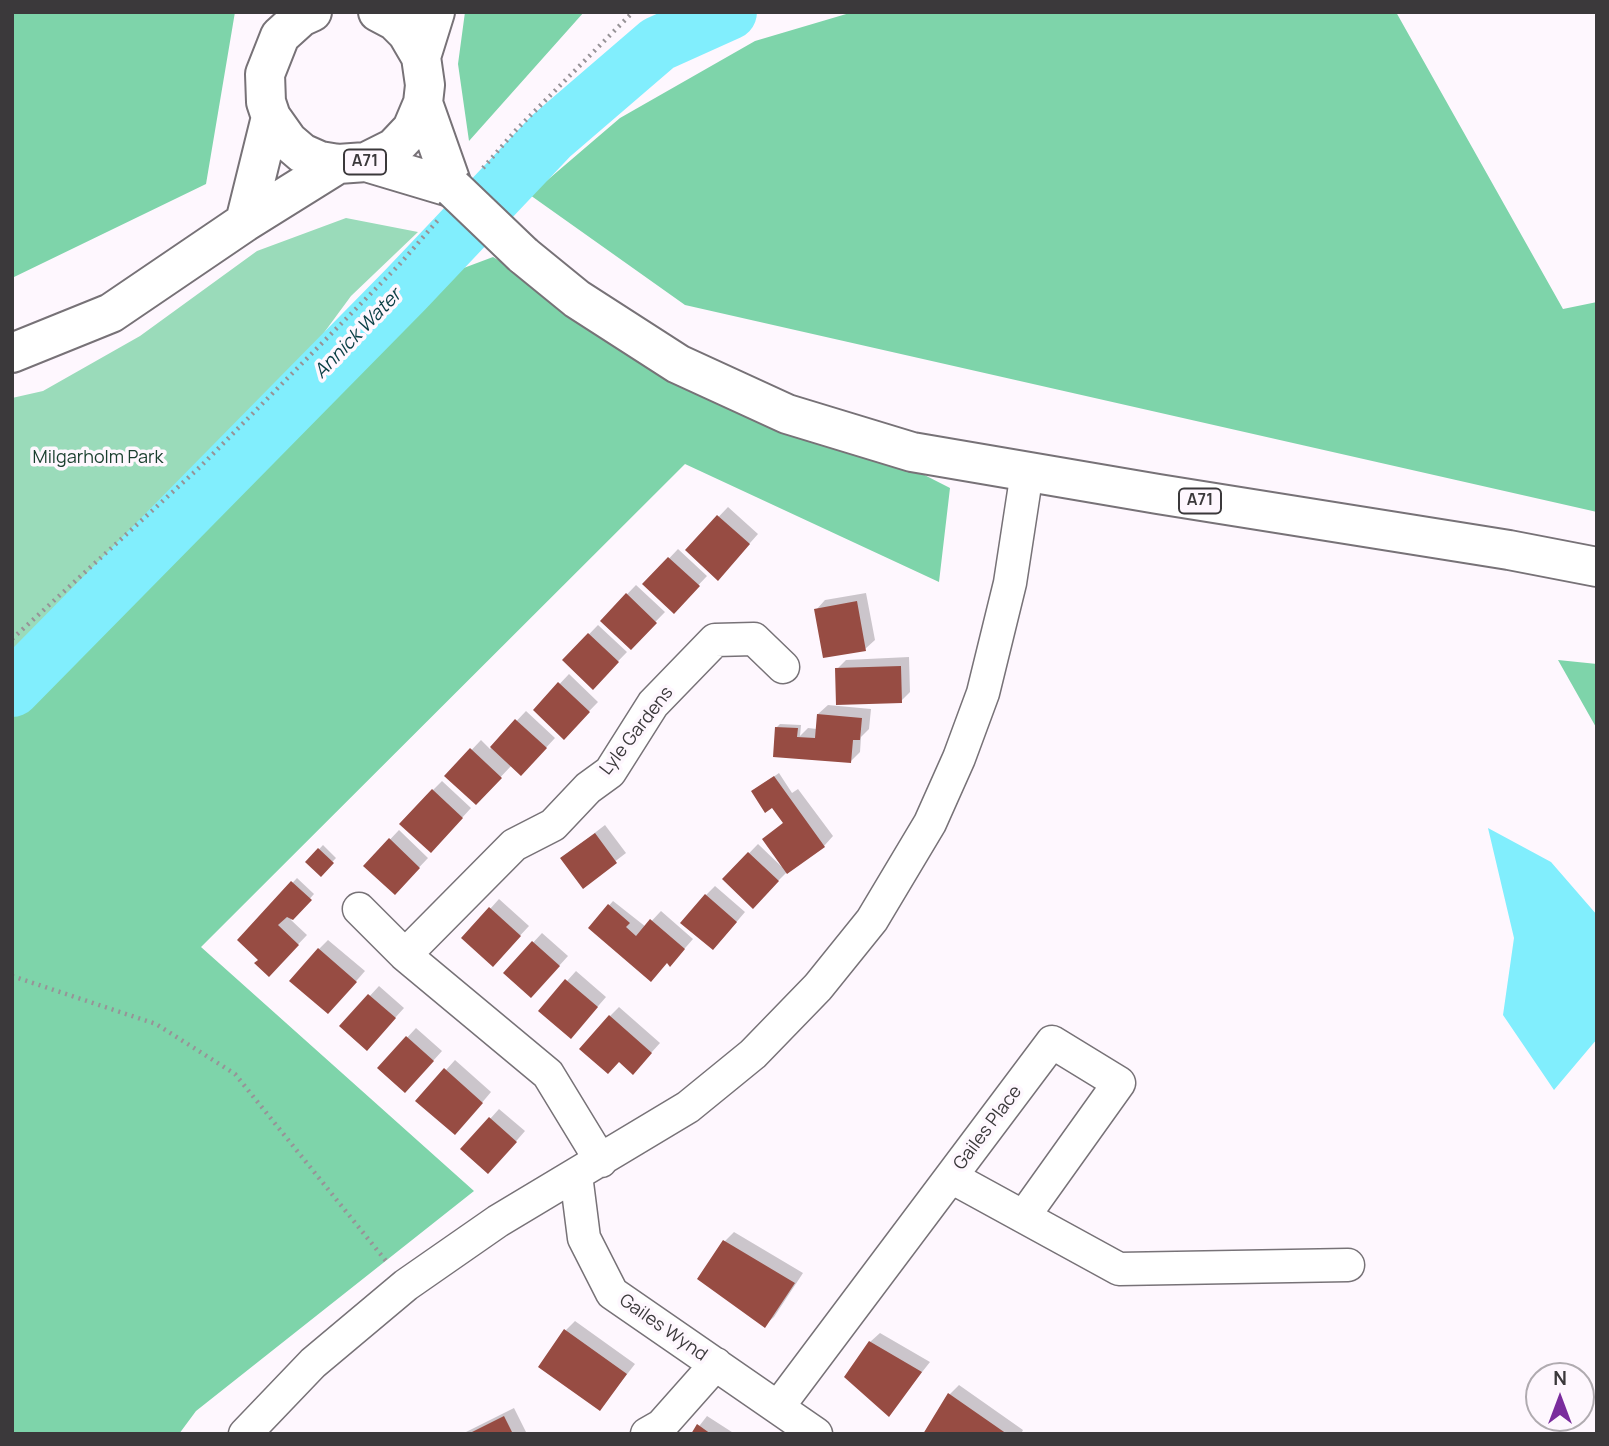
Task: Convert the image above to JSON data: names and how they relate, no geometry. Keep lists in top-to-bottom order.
{
  "streets": {
    "main road": ["A71"],
    "street": ["Lyle Gardens", "Gailes Place", "Gailes Wynd"]
  },
  "crossings": [
    ["Gailes Place", "Gailes Wynd"]
  ],
  "water": ["Annick Water"],
  "parks": ["Milgarholm Park"],
  "north": "top"
}
